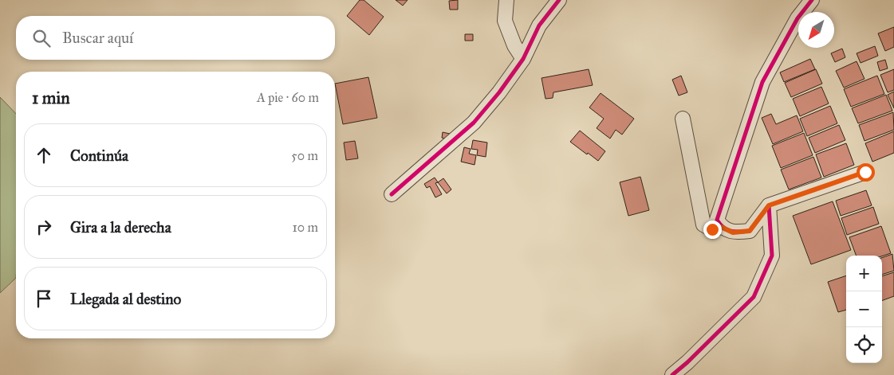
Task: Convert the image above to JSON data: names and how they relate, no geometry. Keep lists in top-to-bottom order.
{
  "north": "bottom left",
  "page": {
    "search": "Buscar aquí",
    "heading": ["1 min", "A pie · 60 m"],
    "list": [
      ["Continúa", "50 m"],
      ["Gira a la derecha", "10 m"],
      "Llegada al destino"
    ],
    "map_buttons": ["+", "−"]
  }
}
